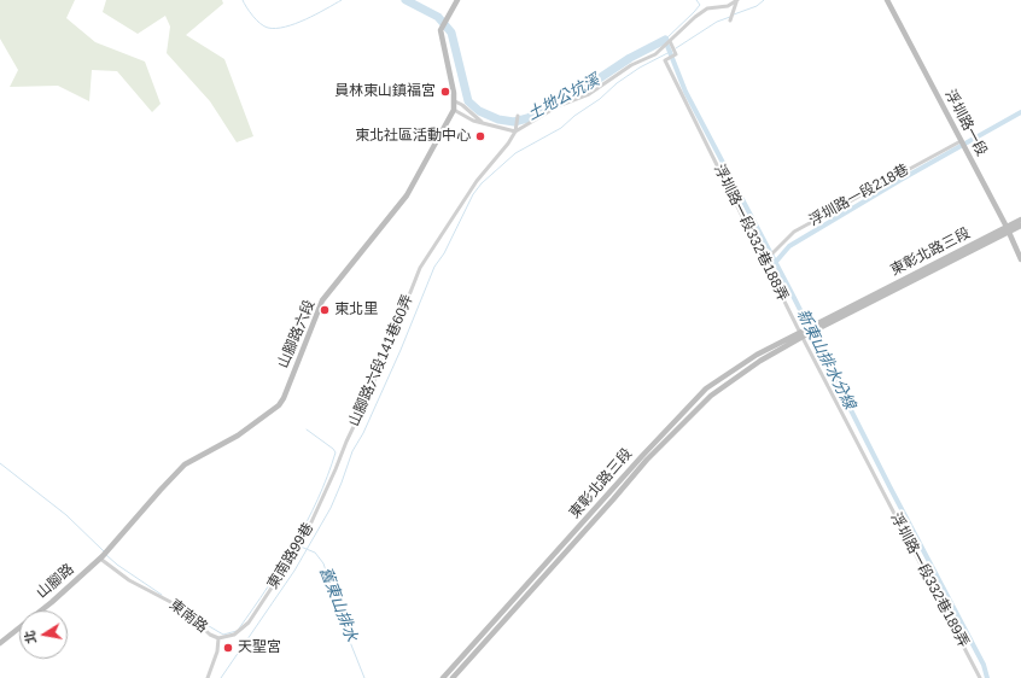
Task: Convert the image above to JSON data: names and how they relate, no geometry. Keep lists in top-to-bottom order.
{
  "streets": {
    "street": [
      "浮圳路一段",
      "浮圳路一段218巷",
      "浮圳路一段332巷188弄",
      "東彰北路三段",
      "山腳路六段",
      "山腳路六段141巷60弄",
      "東南路99巷",
      "浮圳路一段332巷189弄",
      "山腳路",
      "東南路"
    ]
  },
  "crossings": [
    ["浮圳路一段", "浮圳路一段218巷"],
    ["浮圳路一段", "東彰北路三段"],
    ["浮圳路一段218巷", "浮圳路一段332巷188弄"],
    ["浮圳路一段332巷188弄", "東彰北路三段"],
    ["浮圳路一段332巷188弄", "浮圳路一段332巷189弄"],
    ["山腳路六段", "山腳路"],
    ["山腳路六段", "東南路"],
    ["山腳路六段141巷60弄", "東南路99巷"],
    ["東南路99巷", "東南路"],
    ["山腳路", "東南路"]
  ],
  "water": ["土地公坑溪", "新東山排水分線", "舊東山排水"],
  "places": [
    "員林東山鎮福宮",
    "東北社區活動中心",
    "東北里",
    "天聖宮"
  ],
  "north": "left"
}
